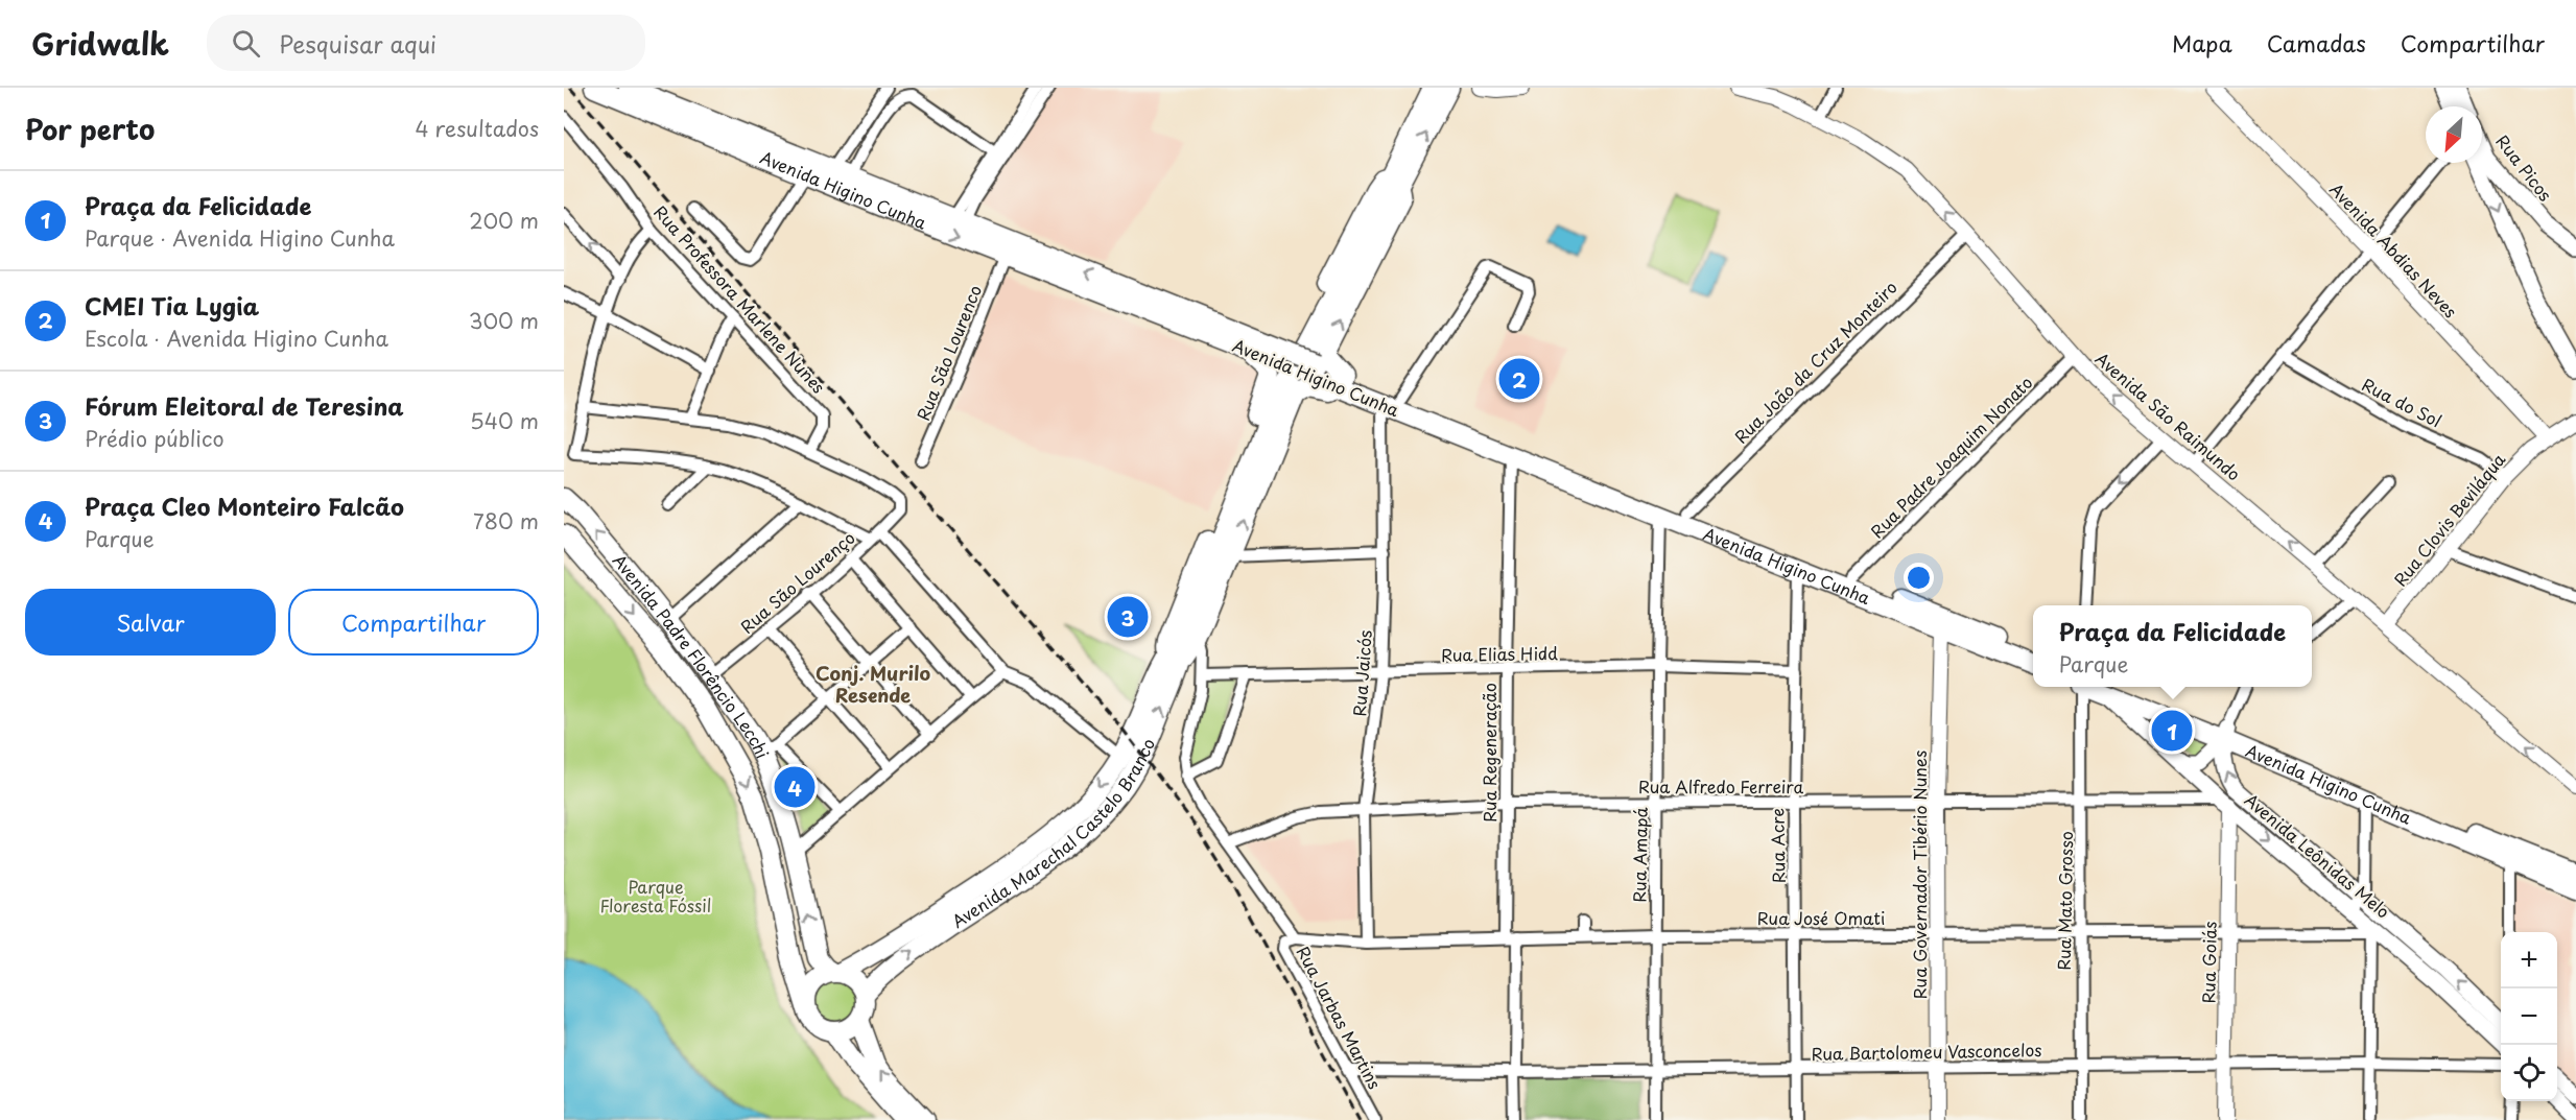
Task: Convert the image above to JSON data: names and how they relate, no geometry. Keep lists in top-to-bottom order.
{
  "streets": {
    "main road": [
      "Rua Picos",
      "Avenida Higino Cunha",
      "Avenida Padre Florêncio Lecchi",
      "Avenida Marechal Castelo Branco",
      "Avenida Leônidas Melo"
    ],
    "street": [
      "Avenida Abdias Neves",
      "Rua Professora Marlene Nunes",
      "Rua São Lourenco",
      "Rua João da Cruz Monteiro",
      "Rua do Sol",
      "Avenida São Raimundo",
      "Rua Padre Joaquim Nonato",
      "Rua Clovis Beviláqua",
      "Rua São Lourenço",
      "Rua Elias Hidd",
      "Rua Jaicós",
      "Rua Regeneração",
      "Rua Alfredo Ferreira",
      "Rua Acre",
      "Rua Amapá",
      "Rua Governador Tibério Nunes",
      "Rua Mato Grosso",
      "Rua José Omati",
      "Rua Goiás",
      "Rua Jarbas Martins",
      "Rua Bartolomeu Vasconcelos"
    ]
  },
  "crossings": [
    ["Avenida Higino Cunha", "Rua São Lourenco"],
    ["Avenida Higino Cunha", "Rua João da Cruz Monteiro"],
    ["Avenida Higino Cunha", "Rua Padre Joaquim Nonato"],
    ["Avenida Higino Cunha", "Rua Jaicós"],
    ["Avenida Higino Cunha", "Rua Regeneração"],
    ["Avenida Higino Cunha", "Rua Acre"],
    ["Avenida Higino Cunha", "Rua Amapá"],
    ["Avenida Higino Cunha", "Avenida Leônidas Melo"],
    ["Avenida Higino Cunha", "Rua Governador Tibério Nunes"],
    ["Avenida Abdias Neves", "Rua Clovis Beviláqua"],
    ["Rua Professora Marlene Nunes", "Rua São Lourenço"],
    ["Rua João da Cruz Monteiro", "Avenida São Raimundo"],
    ["Rua do Sol", "Rua Clovis Beviláqua"],
    ["Avenida São Raimundo", "Rua Padre Joaquim Nonato"],
    ["Avenida São Raimundo", "Rua Clovis Beviláqua"],
    ["Rua São Lourenço", "Avenida Padre Florêncio Lecchi"],
    ["Rua Elias Hidd", "Rua Jaicós"],
    ["Rua Elias Hidd", "Rua Regeneração"],
    ["Rua Elias Hidd", "Rua Acre"],
    ["Rua Elias Hidd", "Rua Amapá"],
    ["Avenida Padre Florêncio Lecchi", "Avenida Marechal Castelo Branco"],
    ["Rua Jaicós", "Rua Alfredo Ferreira"],
    ["Rua Jaicós", "Rua José Omati"],
    ["Rua Regeneração", "Rua Alfredo Ferreira"],
    ["Rua Regeneração", "Rua José Omati"],
    ["Rua Alfredo Ferreira", "Rua Acre"],
    ["Rua Alfredo Ferreira", "Rua Amapá"],
    ["Rua Alfredo Ferreira", "Avenida Leônidas Melo"],
    ["Rua Alfredo Ferreira", "Rua Governador Tibério Nunes"],
    ["Rua Alfredo Ferreira", "Rua Mato Grosso"],
    ["Rua Alfredo Ferreira", "Rua Goiás"],
    ["Rua Acre", "Rua José Omati"],
    ["Rua Acre", "Rua Bartolomeu Vasconcelos"],
    ["Rua Amapá", "Rua José Omati"],
    ["Rua Amapá", "Rua Bartolomeu Vasconcelos"],
    ["Avenida Leônidas Melo", "Rua José Omati"],
    ["Avenida Leônidas Melo", "Rua Goiás"],
    ["Rua Governador Tibério Nunes", "Rua José Omati"],
    ["Rua Governador Tibério Nunes", "Rua Bartolomeu Vasconcelos"],
    ["Rua Mato Grosso", "Rua José Omati"],
    ["Rua Mato Grosso", "Rua Bartolomeu Vasconcelos"],
    ["Rua José Omati", "Rua Goiás"],
    ["Rua José Omati", "Rua Jarbas Martins"],
    ["Rua Goiás", "Rua Bartolomeu Vasconcelos"],
    ["Rua Jarbas Martins", "Rua Bartolomeu Vasconcelos"]
  ],
  "one_way": ["Avenida São Raimundo"],
  "districts": ["Conj. Murilo Resende"],
  "parks": ["Parque Floresta Fóssil"],
  "north": "bottom left",
  "page": {
    "header": "Gridwalk",
    "search": "Pesquisar aqui",
    "nav": ["Mapa", "Camadas", "Compartilhar"],
    "heading": ["Por perto", "4 resultados"],
    "list": [
      {
        "mark": "1",
        "name": "Praça da Felicidade",
        "note": "Parque · Avenida Higino Cunha",
        "value": "200 m"
      },
      {
        "mark": "2",
        "name": "CMEI Tia Lygia",
        "note": "Escola · Avenida Higino Cunha",
        "value": "300 m"
      },
      {
        "mark": "3",
        "name": "Fórum Eleitoral de Teresina",
        "note": "Prédio público",
        "value": "540 m"
      },
      {
        "mark": "4",
        "name": "Praça Cleo Monteiro Falcão",
        "note": "Parque",
        "value": "780 m"
      }
    ],
    "pins": [
      "2",
      "3",
      "1",
      "4"
    ],
    "buttons": ["Salvar", "Compartilhar"],
    "popup": ["Praça da Felicidade", "Parque"],
    "map_buttons": ["+", "−"]
  }
}
